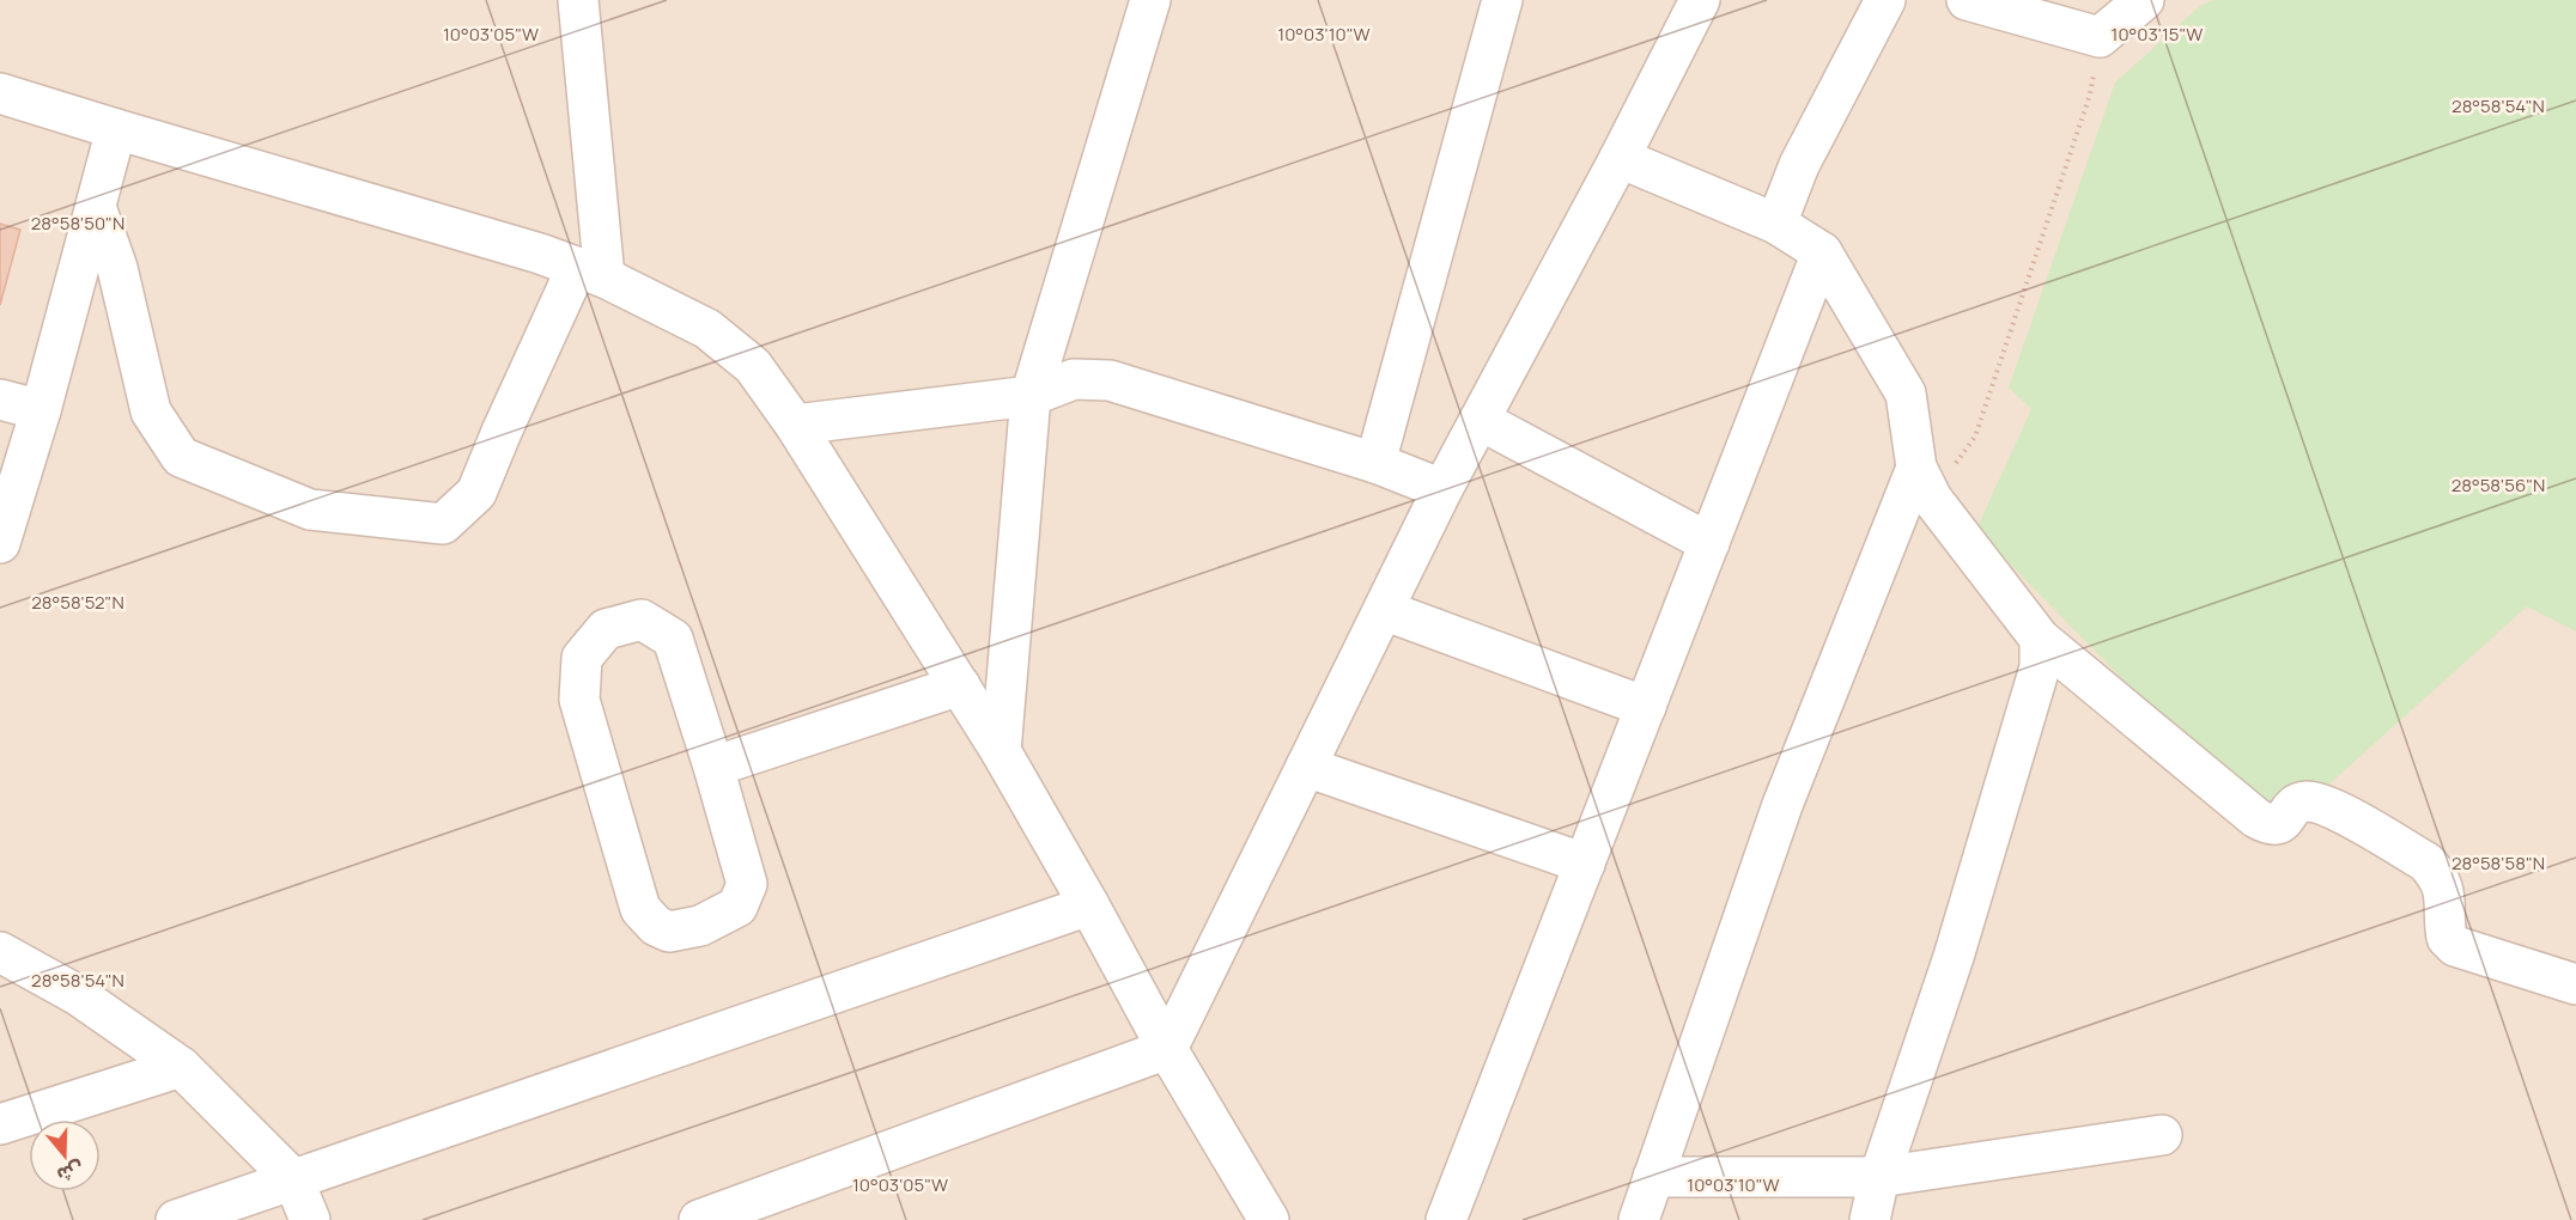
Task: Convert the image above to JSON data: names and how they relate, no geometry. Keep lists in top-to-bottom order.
{
  "north": "bottom",
  "coordinates": [
    "10°03'05\"W",
    "10°03'10\"W",
    "10°03'15\"W",
    "28°58'54\"N",
    "28°58'50\"N",
    "28°58'56\"N",
    "28°58'52\"N",
    "28°58'58\"N"
  ]
}
